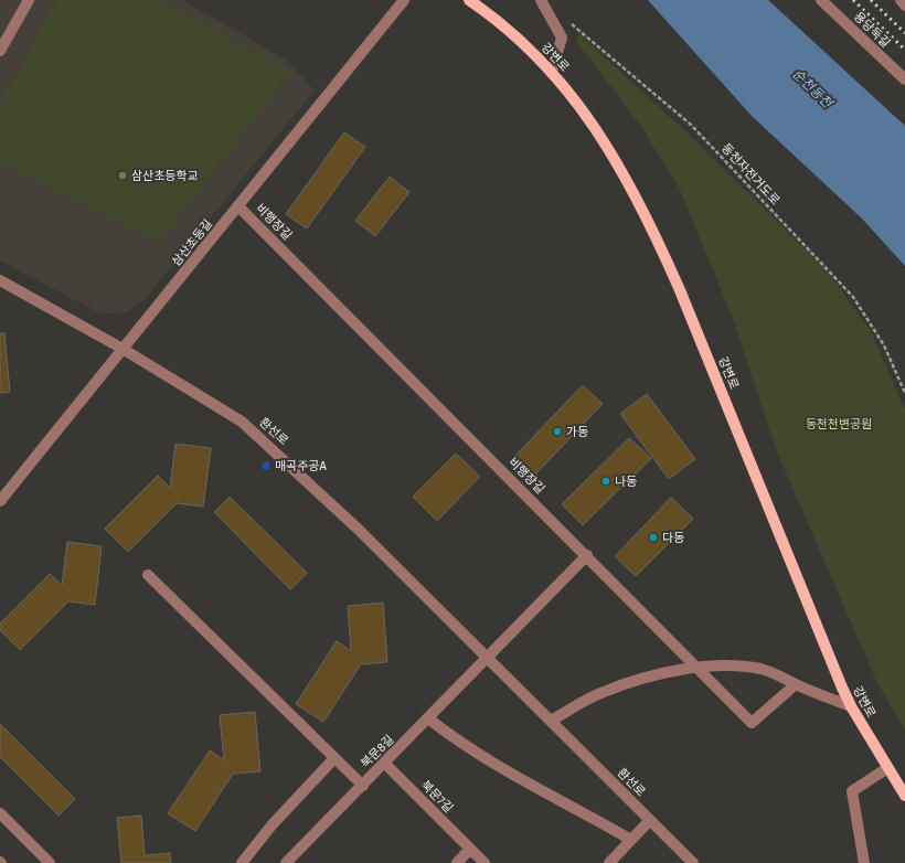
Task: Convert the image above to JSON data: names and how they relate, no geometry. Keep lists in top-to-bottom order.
{
  "streets": {
    "main road": ["강변로"],
    "street": [
      "용당둑길",
      "비행장길",
      "삼산초등길",
      "환선로",
      "북문8길",
      "북문7길"
    ],
    "path": ["동천자전거도로"]
  },
  "crossings": [
    ["비행장길", "삼산초등길"],
    ["삼산초등길", "환선로"],
    ["환선로", "북문8길"],
    ["북문8길", "북문7길"]
  ],
  "water": ["순천동천"],
  "parks": ["동천천변공원"],
  "places": {
    "other": [
      "삼산초등학교",
      "가동",
      "나동",
      "다동"
    ],
    "transit": ["매곡주공A"]
  }
}
